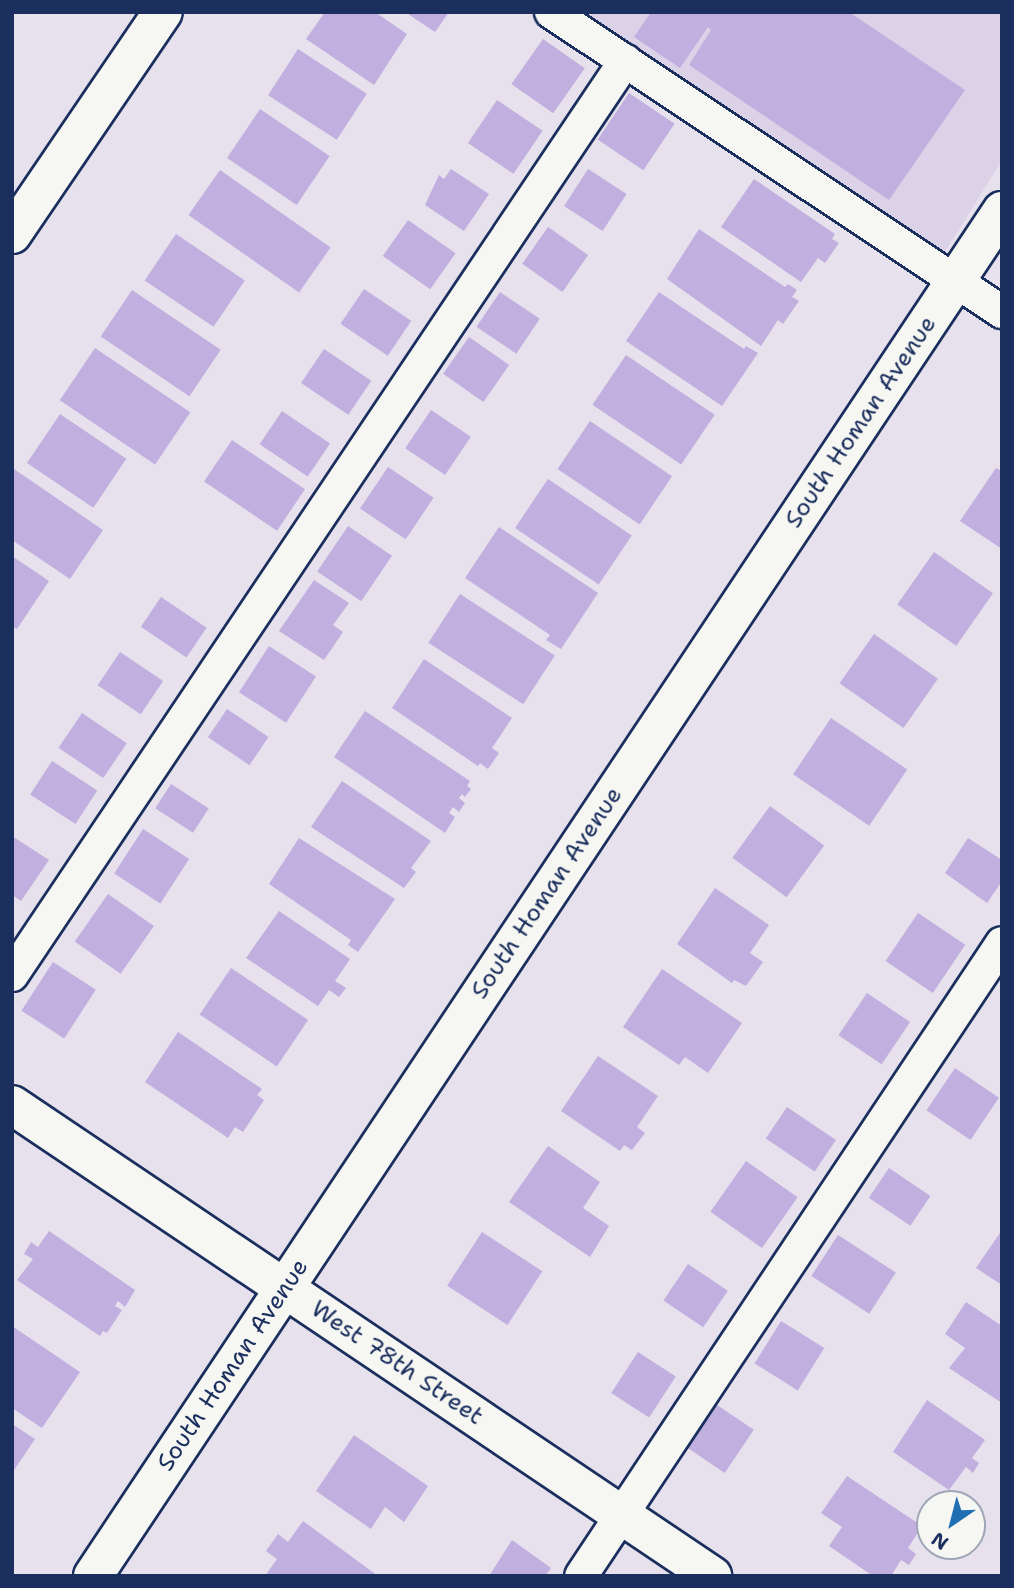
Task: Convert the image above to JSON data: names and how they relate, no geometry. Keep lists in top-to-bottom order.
{
  "streets": {
    "street": ["South Homan Avenue", "West 78th Street"]
  },
  "crossings": [
    ["South Homan Avenue", "West 78th Street"]
  ],
  "north": "bottom left"
}
